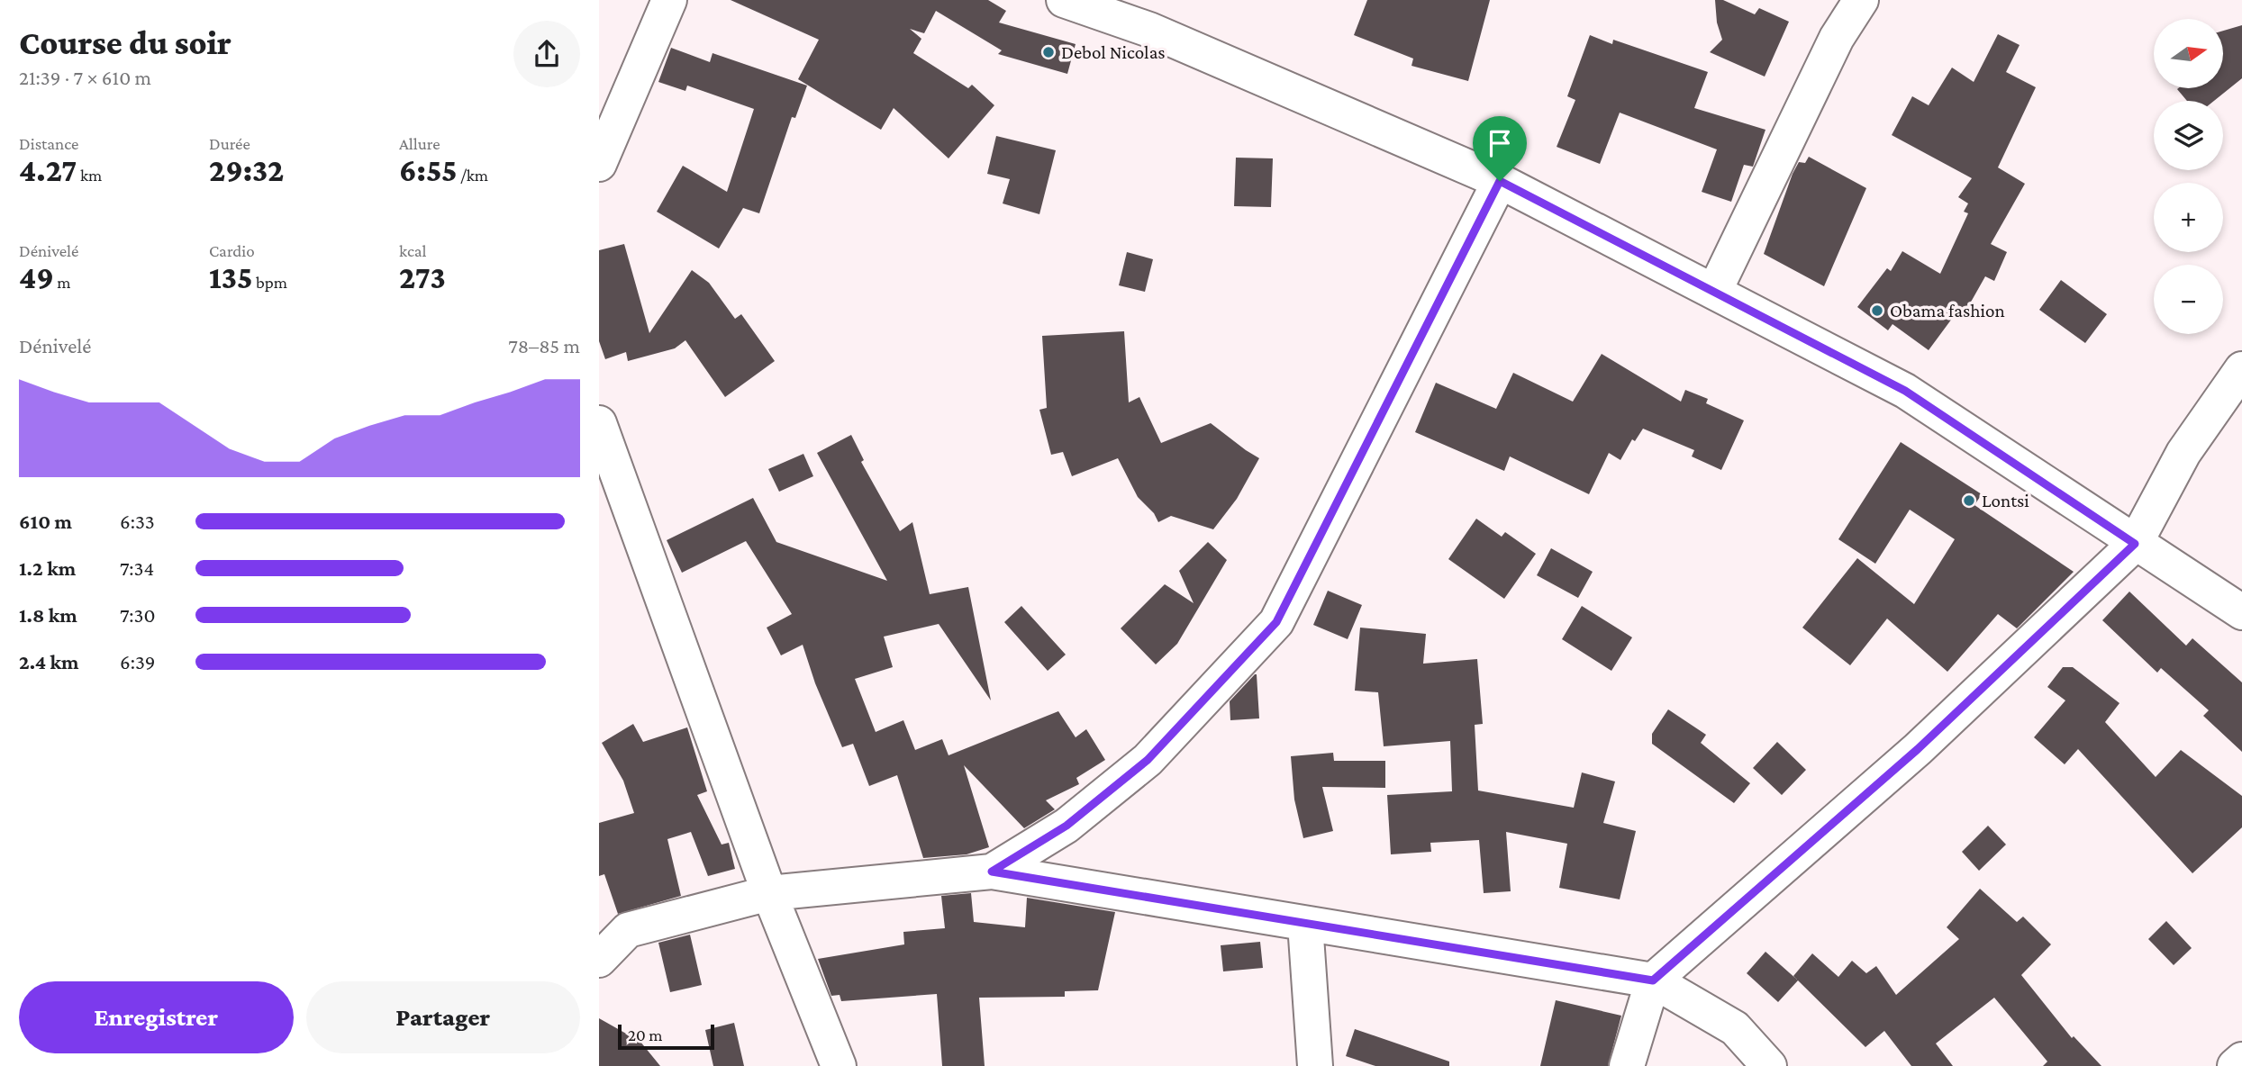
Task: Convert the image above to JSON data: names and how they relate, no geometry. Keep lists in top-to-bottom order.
{
  "places": ["Debol Nicolas", "Obama fashion", "Lontsi"],
  "scale_bar": "20 m",
  "north": "right",
  "page": {
    "heading": ["Course du soir", "21:39 · 7 × 610 m"],
    "map_buttons": ["+", "−"],
    "stats": [
      ["Distance", "4.27 km"],
      ["Durée", "29:32"],
      ["Allure", "6:55 /km"],
      ["Dénivelé", "49 m"],
      ["Cardio", "135 bpm"],
      ["kcal", "273"]
    ],
    "chart": ["Dénivelé", "78–85 m"],
    "list": [
      {
        "name": "610 m",
        "note": "6:33"
      },
      {
        "name": "1.2 km",
        "note": "7:34"
      },
      {
        "name": "1.8 km",
        "note": "7:30"
      },
      {
        "name": "2.4 km",
        "note": "6:39"
      }
    ],
    "buttons": ["Enregistrer", "Partager"],
    "scale": "20 m"
  }
}
